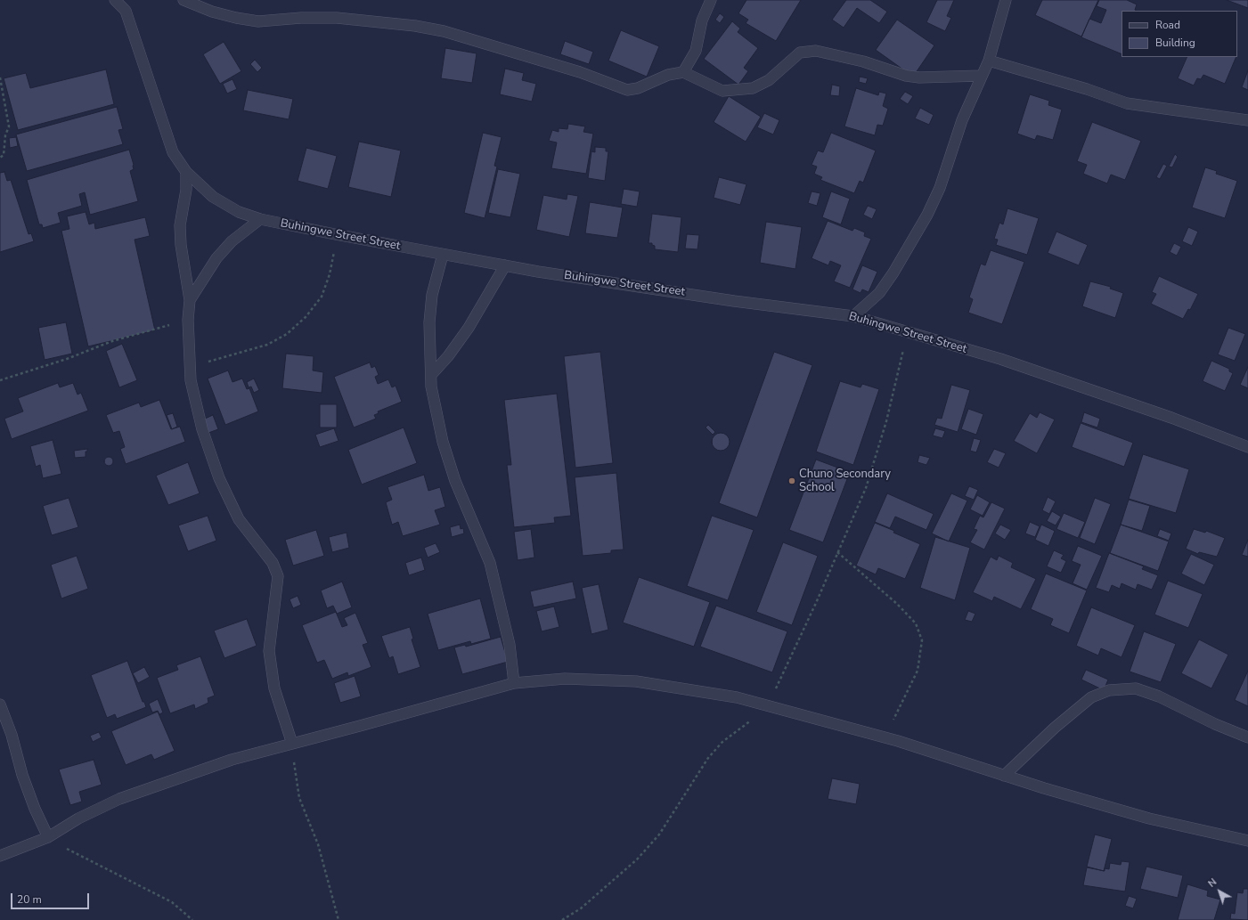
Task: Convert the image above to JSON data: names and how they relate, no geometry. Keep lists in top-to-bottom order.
{
  "streets": {
    "street": ["Buhingwe Street Street"]
  },
  "places": ["Chuno Secondary School"],
  "legend": ["Road", "Building"],
  "scale_bar": "20 m",
  "north": "top left"
}
